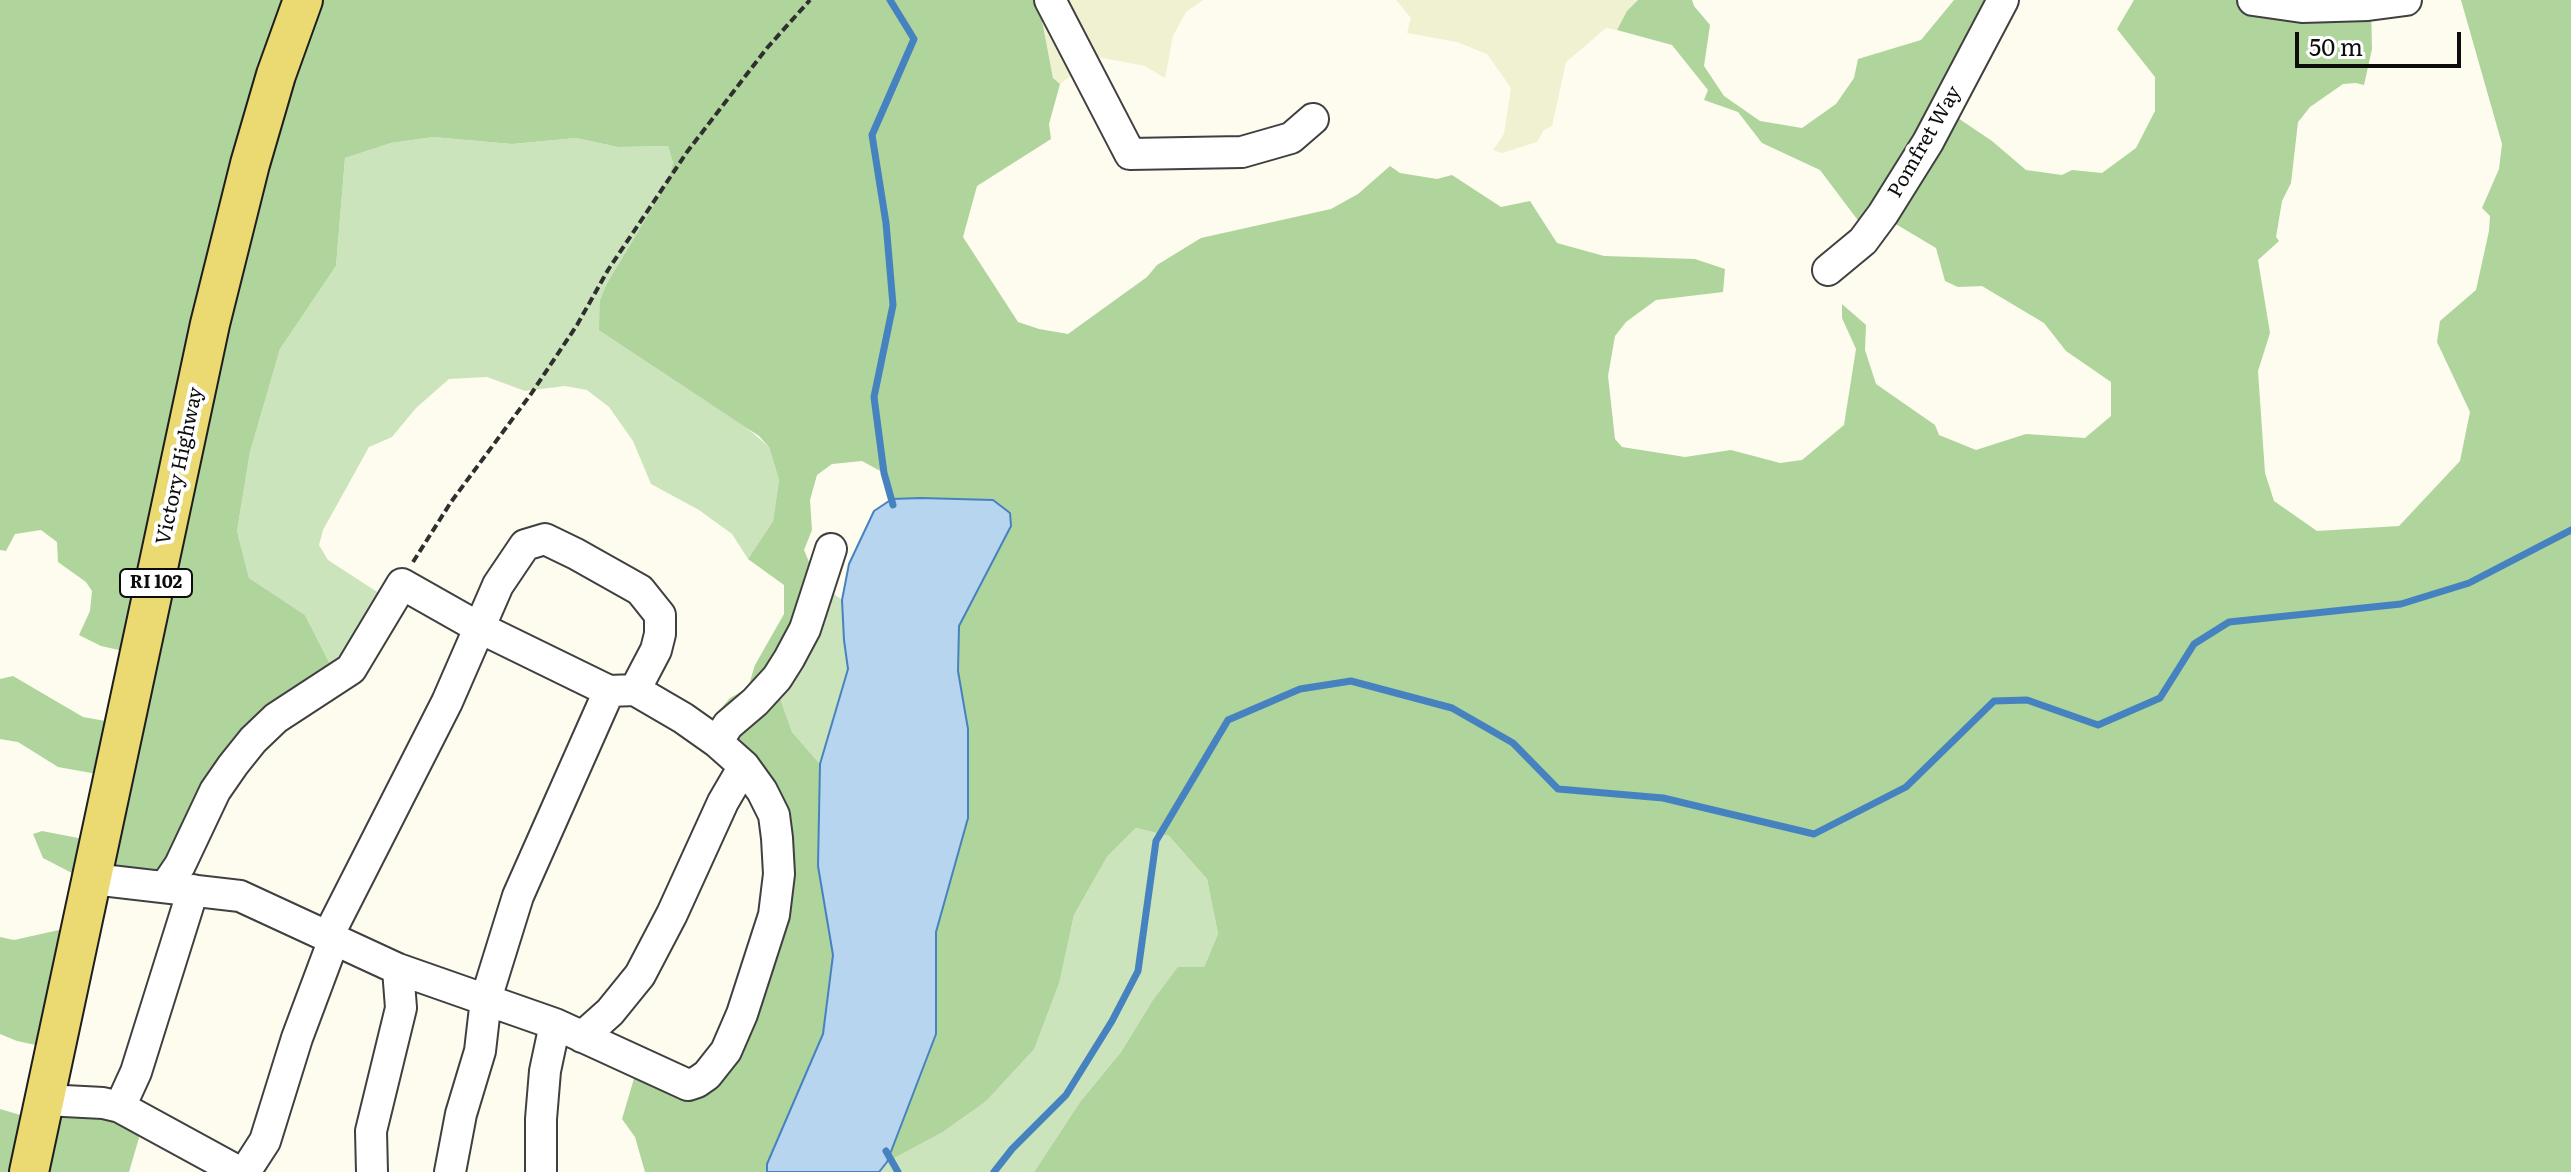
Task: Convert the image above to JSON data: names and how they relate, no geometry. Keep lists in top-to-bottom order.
{
  "streets": {
    "main road": ["Victory Highway", "RI 102"],
    "street": ["Pomfret Way"]
  },
  "scale_bar": "50 m"
}
